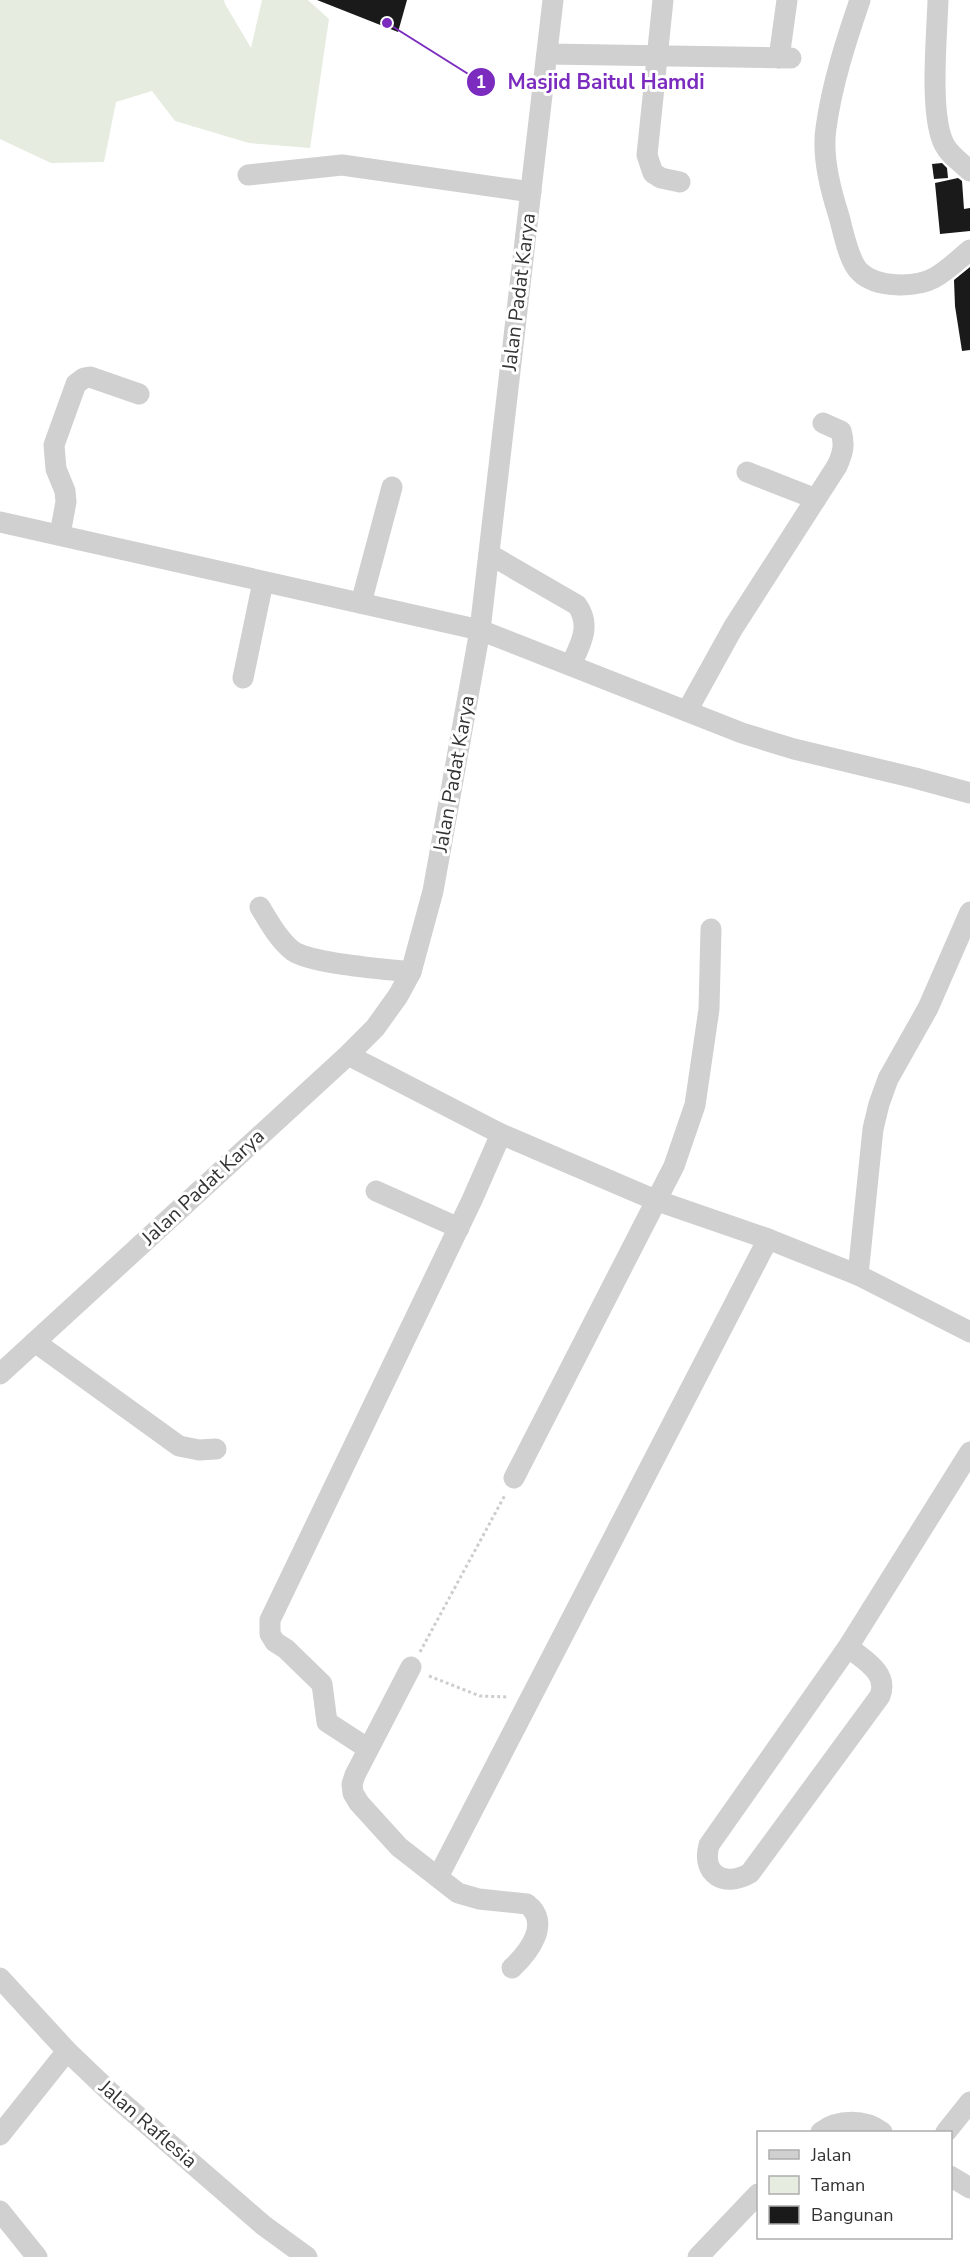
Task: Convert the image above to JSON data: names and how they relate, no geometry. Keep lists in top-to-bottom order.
{
  "streets": {
    "street": ["Jalan Padat Karya", "Jalan Raflesia"]
  },
  "places": ["Masjid Baitul Hamdi"],
  "legend": ["Jalan", "Taman", "Bangunan"]
}
